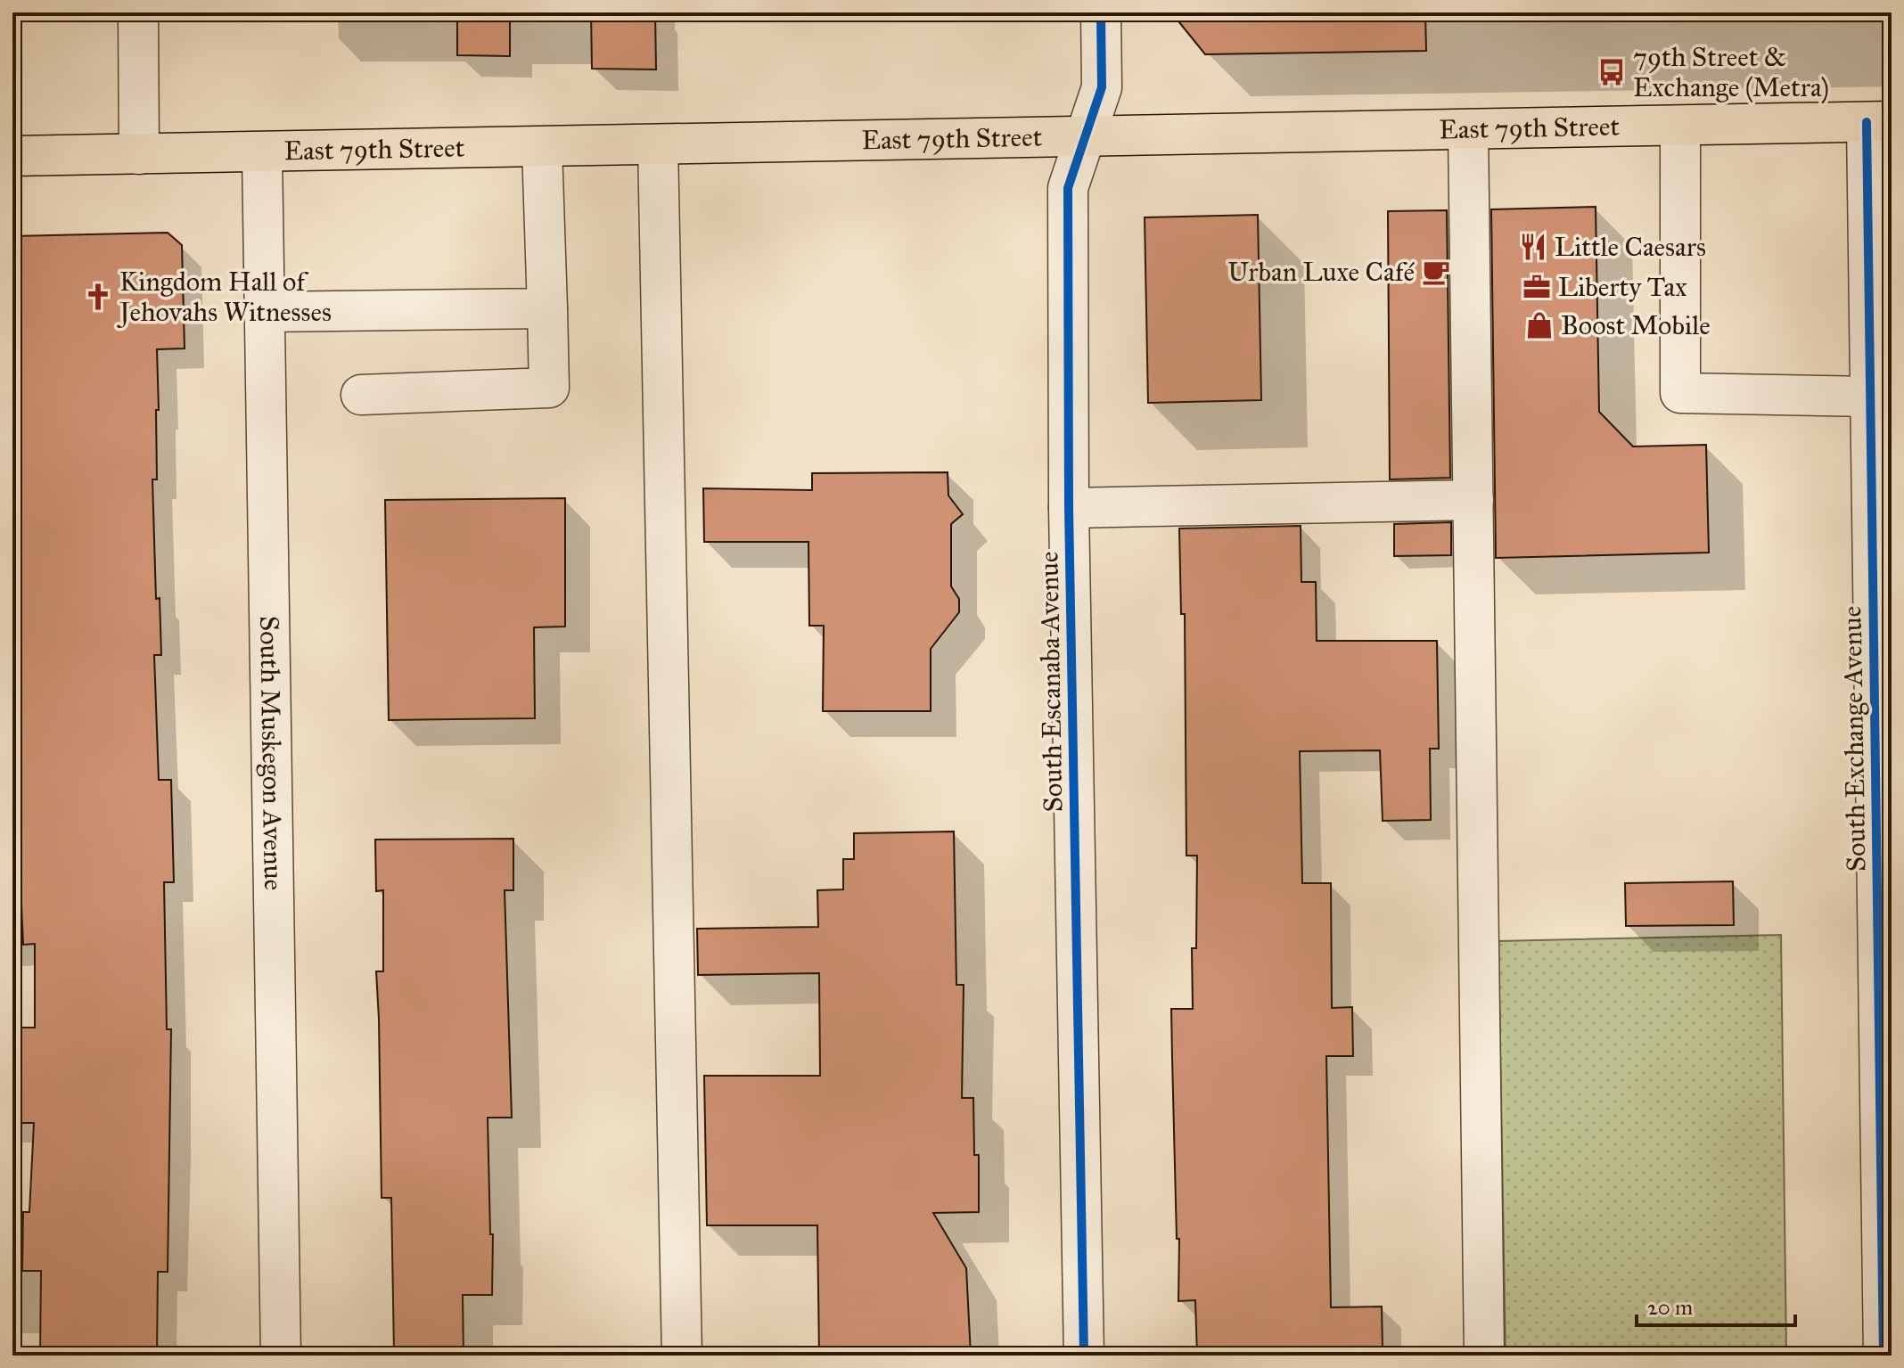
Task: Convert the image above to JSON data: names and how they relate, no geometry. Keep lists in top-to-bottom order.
{
  "streets": {
    "main road": ["East 79th Street"],
    "street": ["South Escanaba Avenue", "South Exchange Avenue", "South Muskegon Avenue"]
  },
  "crossings": [
    ["East 79th Street", "South Escanaba Avenue"],
    ["East 79th Street", "South Exchange Avenue"],
    ["East 79th Street", "South Muskegon Avenue"]
  ],
  "places": {
    "bus stop": ["79th Street & Exchange (Metra)"],
    "restaurant": ["Little Caesars"],
    "cafe": ["Urban Luxe Café"],
    "office": ["Liberty Tax"],
    "church": ["Kingdom Hall of Jehovahs Witnesses"],
    "shop": ["Boost Mobile"]
  },
  "scale_bar": "20 m"
}
